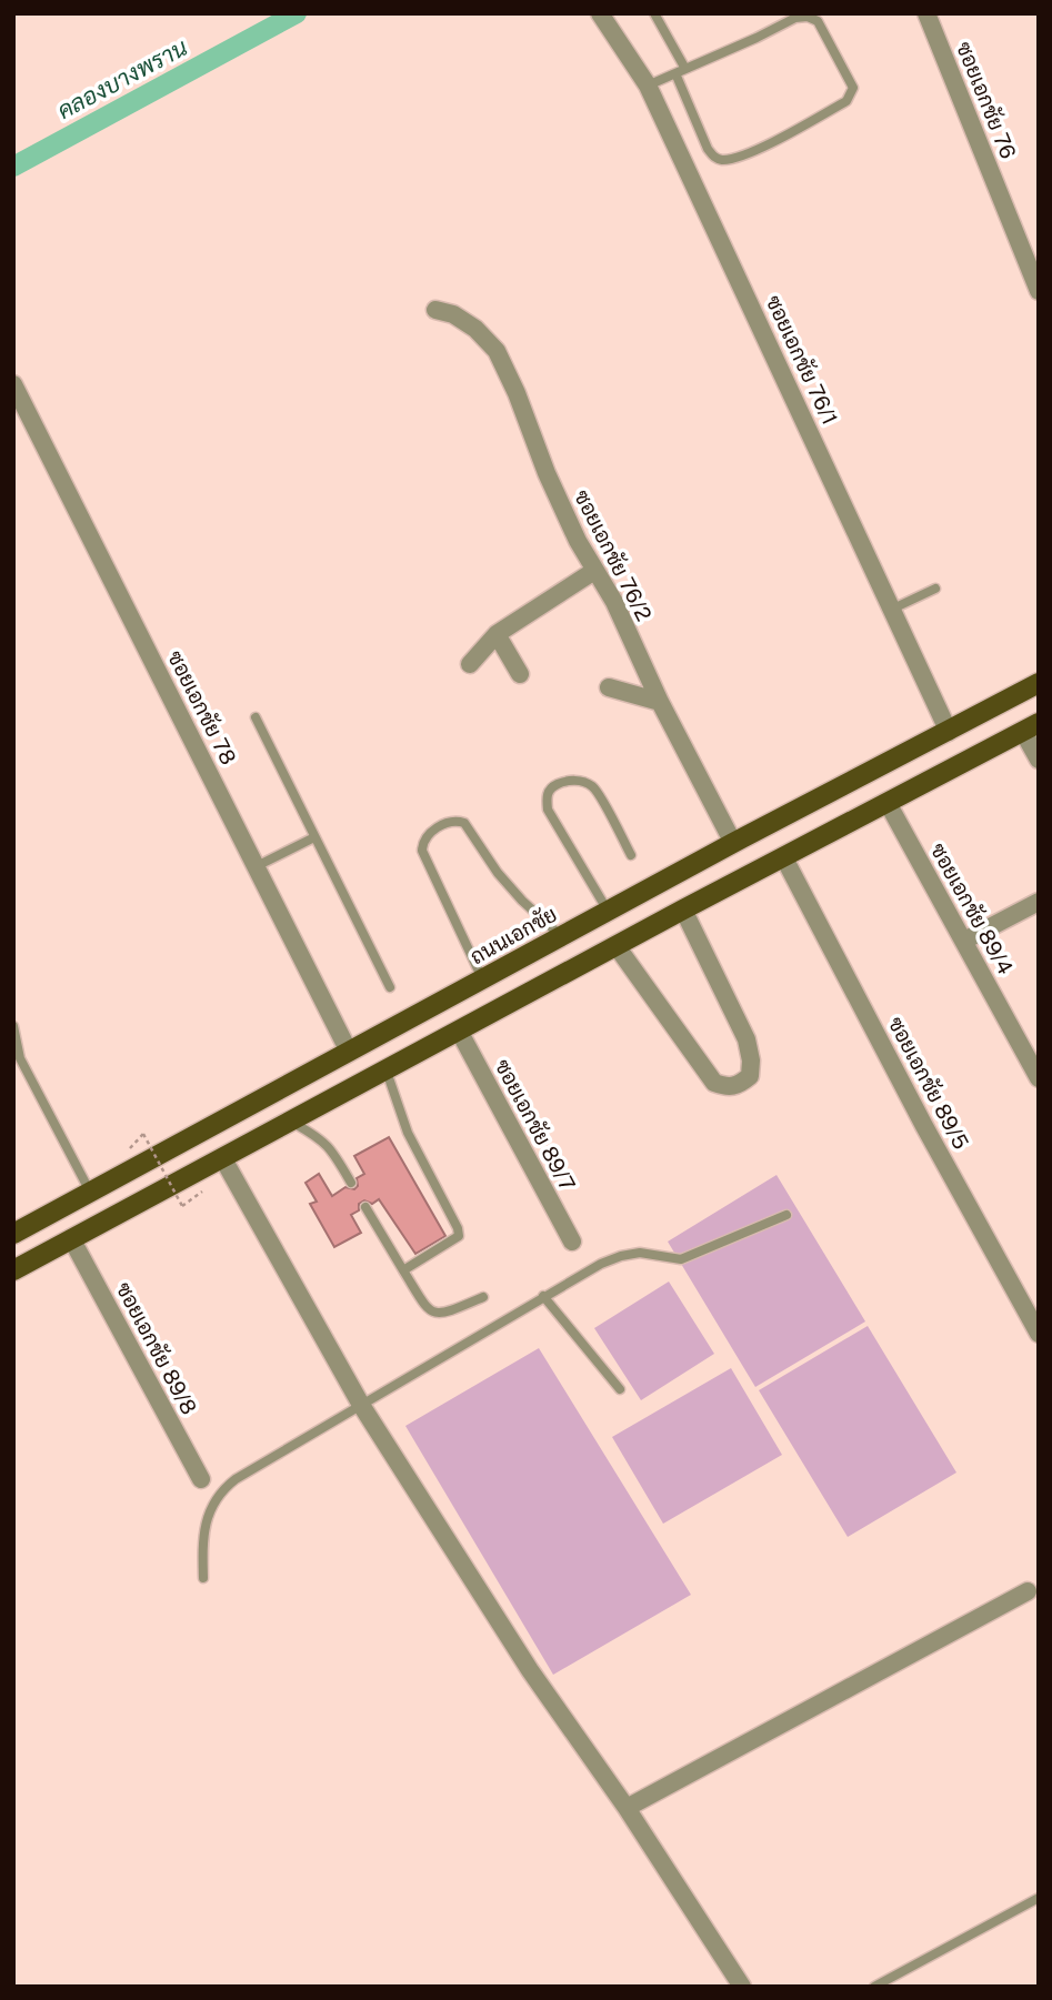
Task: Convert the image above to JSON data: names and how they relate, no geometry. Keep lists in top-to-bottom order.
{
  "streets": {
    "main road": ["ถนนเอกชัย"],
    "street": [
      "ซอยเอกชัย 76",
      "ซอยเอกชัย 76/1",
      "ซอยเอกชัย 76/2",
      "ซอยเอกชัย 78",
      "ซอยเอกชัย 89/4",
      "ซอยเอกชัย 89/5",
      "ซอยเอกชัย 89/7",
      "ซอยเอกชัย 89/8"
    ]
  },
  "crossings": [
    ["ซอยเอกชัย 76/1", "ถนนเอกชัย"],
    ["ซอยเอกชัย 76/2", "ถนนเอกชัย"],
    ["ซอยเอกชัย 78", "ถนนเอกชัย"]
  ],
  "water": ["คลองบางพราน"]
}
